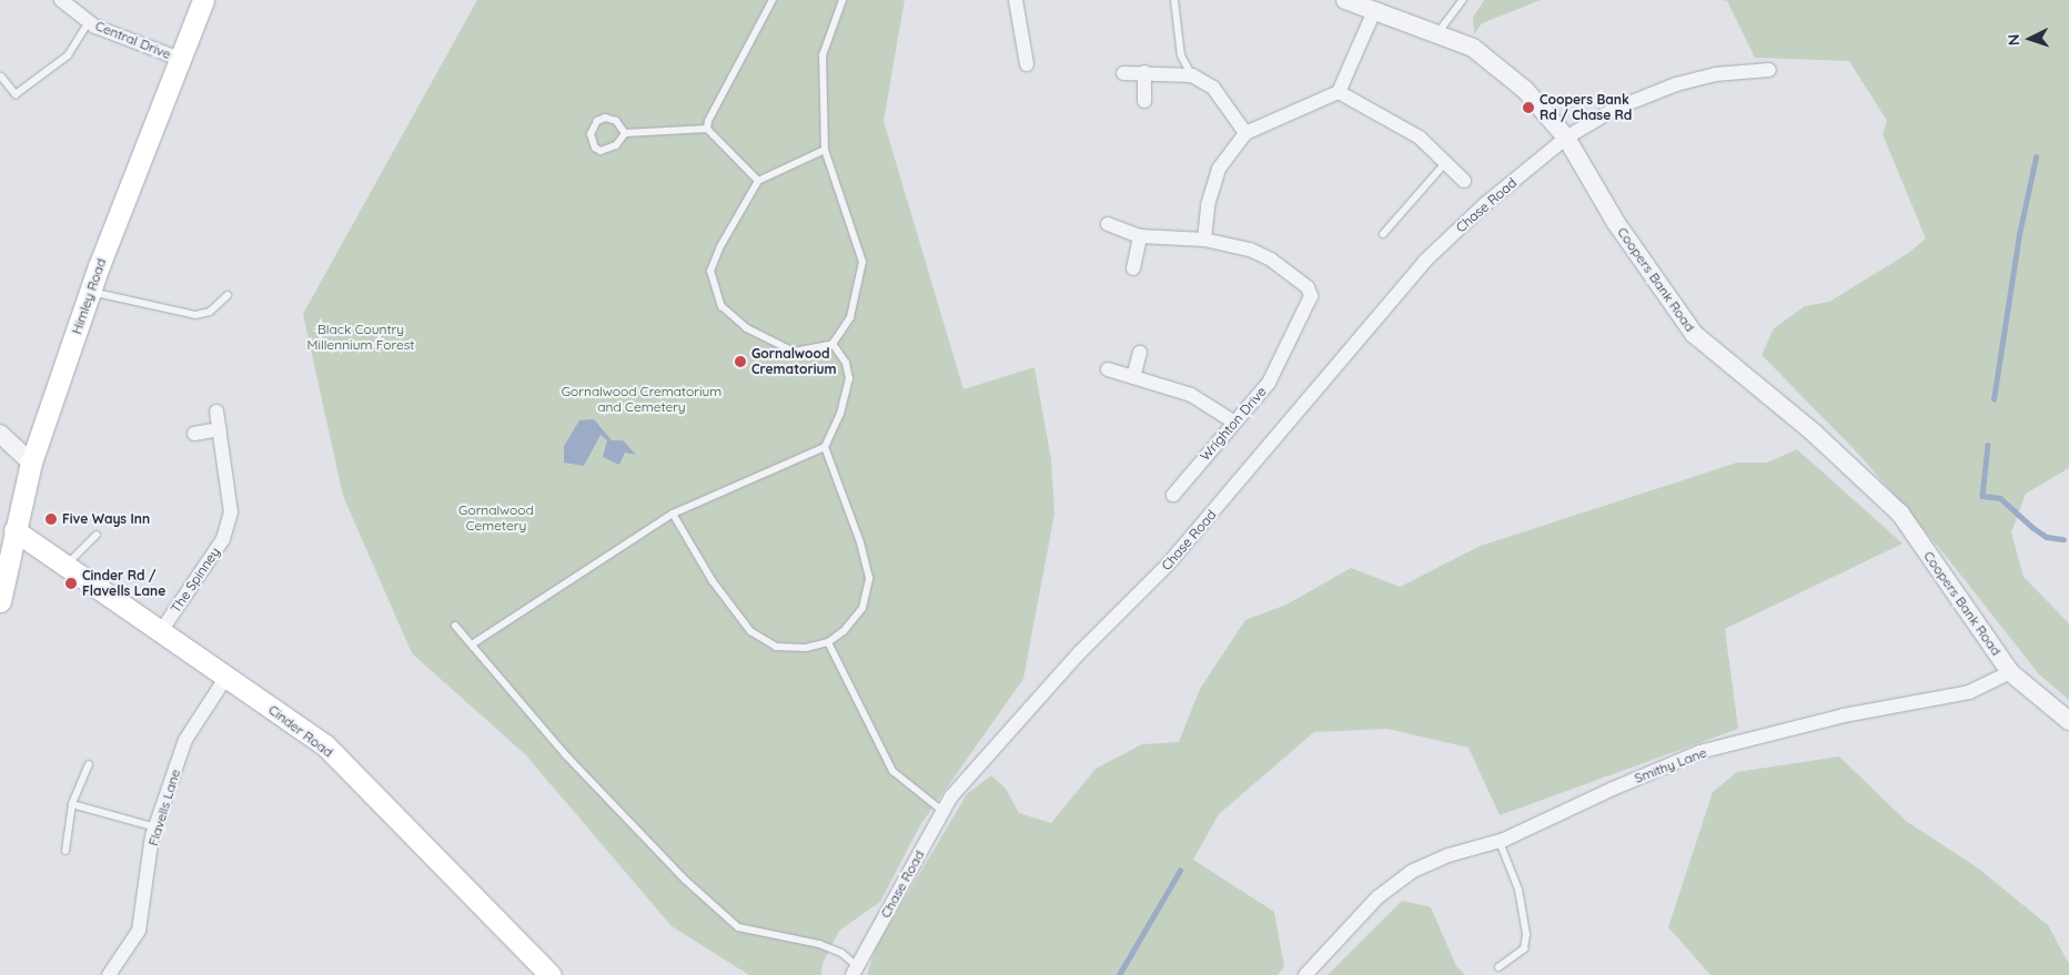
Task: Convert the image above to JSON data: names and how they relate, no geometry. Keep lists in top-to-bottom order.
{
  "streets": {
    "main road": ["Himley Road", "Cinder Road"],
    "street": [
      "Central Drive",
      "Chase Road",
      "Coopers Bank Road",
      "Wrighton Drive",
      "The Spinney",
      "Smithy Lane",
      "Flavells Lane"
    ]
  },
  "crossings": [
    ["Central Drive", "Himley Road"],
    ["Chase Road", "Coopers Bank Road"],
    ["Coopers Bank Road", "Smithy Lane"],
    ["Himley Road", "Cinder Road"],
    ["The Spinney", "Cinder Road"],
    ["Cinder Road", "Flavells Lane"]
  ],
  "parks": ["Black Country Millennium Forest", "Gornalwood Crematorium and Cemetery", "Gornalwood Cemetery"],
  "places": [
    "Coopers Bank Rd / Chase Rd",
    "Gornalwood Crematorium",
    "Five Ways Inn",
    "Cinder Rd / Flavells Lane"
  ],
  "north": "left"
}
